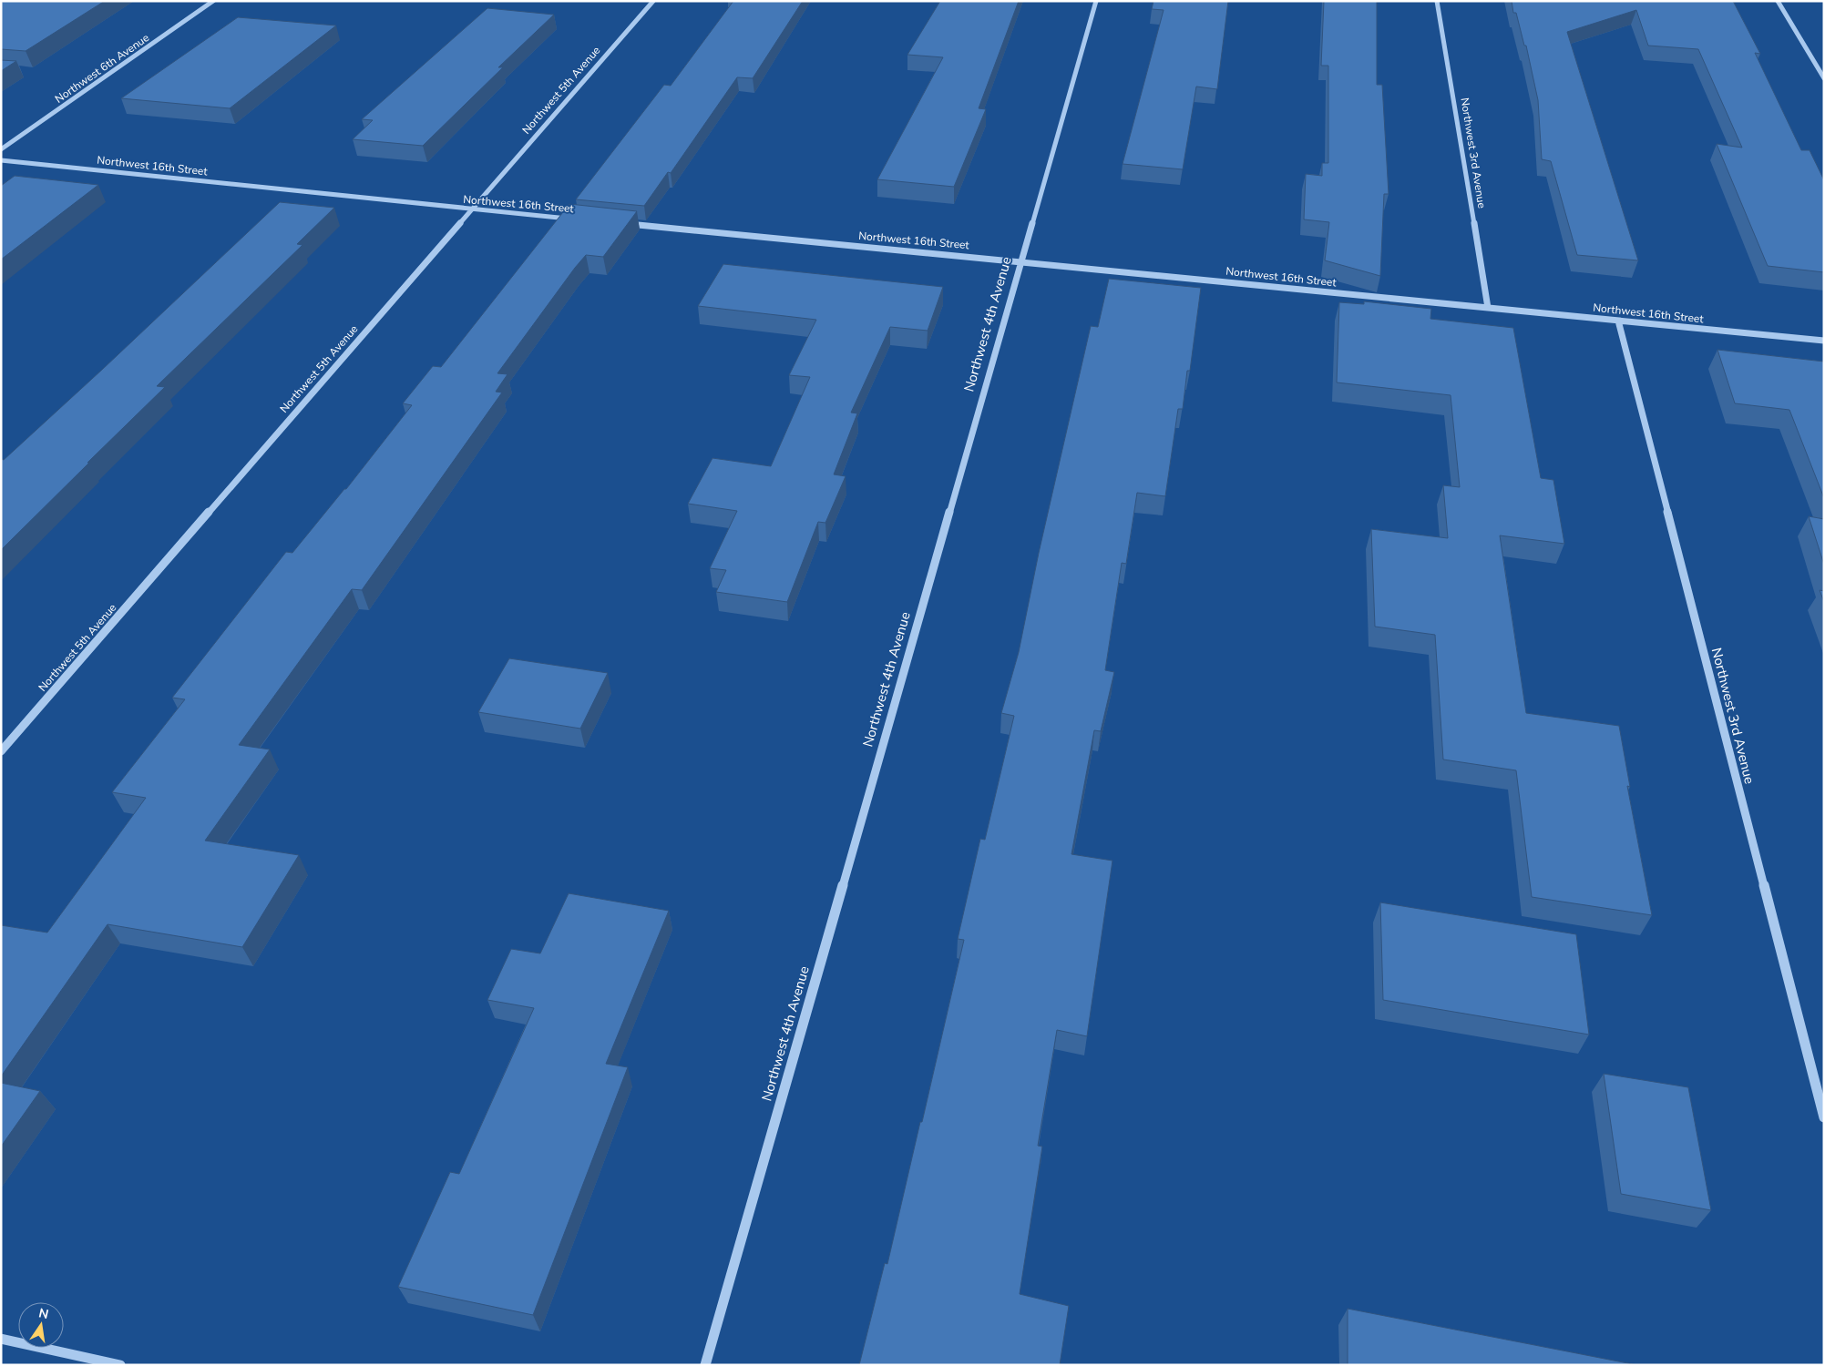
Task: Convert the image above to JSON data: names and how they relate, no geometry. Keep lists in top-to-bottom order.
{
  "streets": {
    "street": [
      "Northwest 6th Avenue",
      "Northwest 5th Avenue",
      "Northwest 3rd Avenue",
      "Northwest 16th Street",
      "Northwest 4th Avenue"
    ]
  },
  "crossings": [
    ["Northwest 5th Avenue", "Northwest 16th Street"],
    ["Northwest 3rd Avenue", "Northwest 16th Street"],
    ["Northwest 16th Street", "Northwest 4th Avenue"]
  ],
  "north": "top"
}
